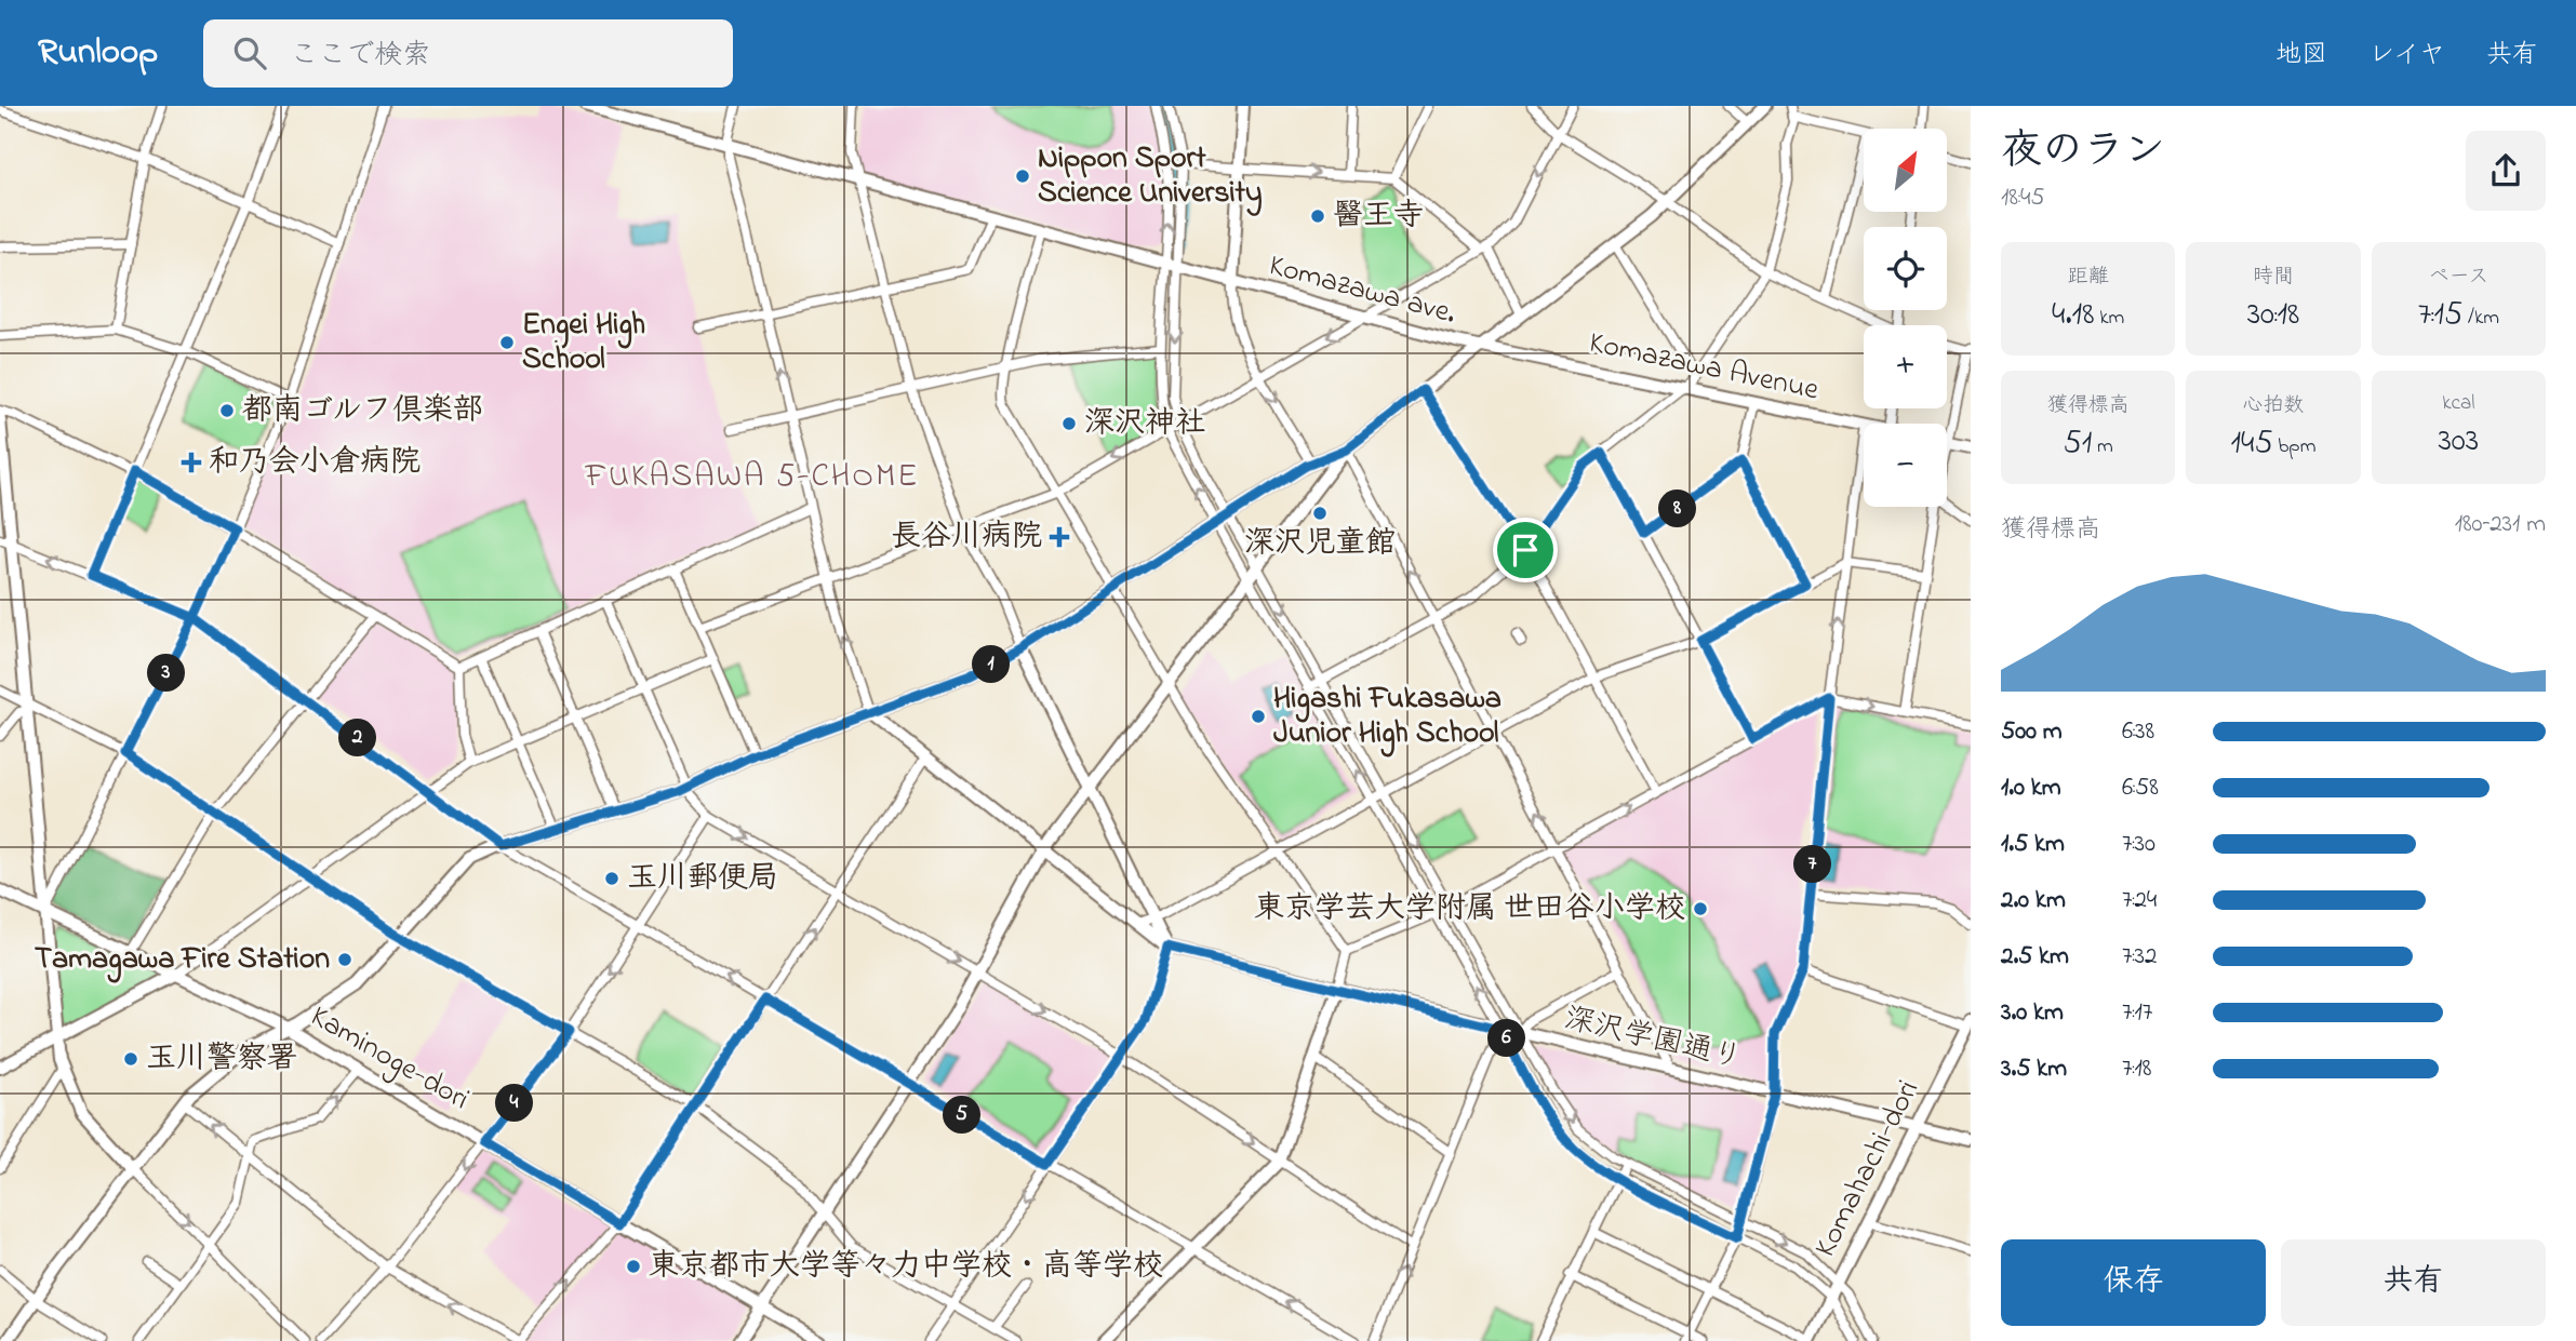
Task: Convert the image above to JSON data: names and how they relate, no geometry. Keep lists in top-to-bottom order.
{
  "streets": {
    "street": [
      "Komazawa ave.",
      "Komazawa Avenue",
      "深沢学園通り",
      "Kaminoge-dori",
      "Komahachi-dori"
    ]
  },
  "crossings": [
    ["Komazawa ave.", "Komazawa Avenue"],
    ["深沢学園通り", "Komahachi-dori"]
  ],
  "districts": ["FUKASAWA 5-CHOME"],
  "places": {
    "other": [
      "Nippon Sport Science University",
      "醫王寺",
      "Engei High School",
      "都南ゴルフ倶楽部",
      "深沢神社",
      "深沢児童館",
      "Higashi Fukasawa Junior High School",
      "玉川郵便局",
      "東京学芸大学附属 世田谷小学校",
      "Tamagawa Fire Station",
      "玉川警察署",
      "東京都市大学等々力中学校・高等学校"
    ],
    "health": ["和乃会小倉病院", "長谷川病院"]
  },
  "north": "top right",
  "page": {
    "header": "Runloop",
    "search": "ここで検索",
    "nav": ["地図", "レイヤ", "共有"],
    "heading": ["夜のラン", "18:45"],
    "map_buttons": ["+", "−"],
    "stats": [
      ["距離", "4.18 km"],
      ["時間", "30:18"],
      ["ペース", "7:15 /km"],
      ["獲得標高", "51 m"],
      ["心拍数", "145 bpm"],
      ["kcal", "303"]
    ],
    "pins": [
      "8",
      "1",
      "3",
      "2",
      "7",
      "6",
      "4",
      "5"
    ],
    "chart": ["獲得標高", "180–231 m"],
    "list": [
      {
        "name": "500 m",
        "note": "6:38"
      },
      {
        "name": "1.0 km",
        "note": "6:58"
      },
      {
        "name": "1.5 km",
        "note": "7:30"
      },
      {
        "name": "2.0 km",
        "note": "7:24"
      },
      {
        "name": "2.5 km",
        "note": "7:32"
      },
      {
        "name": "3.0 km",
        "note": "7:17"
      },
      {
        "name": "3.5 km",
        "note": "7:18"
      }
    ],
    "buttons": ["保存", "共有"]
  }
}
